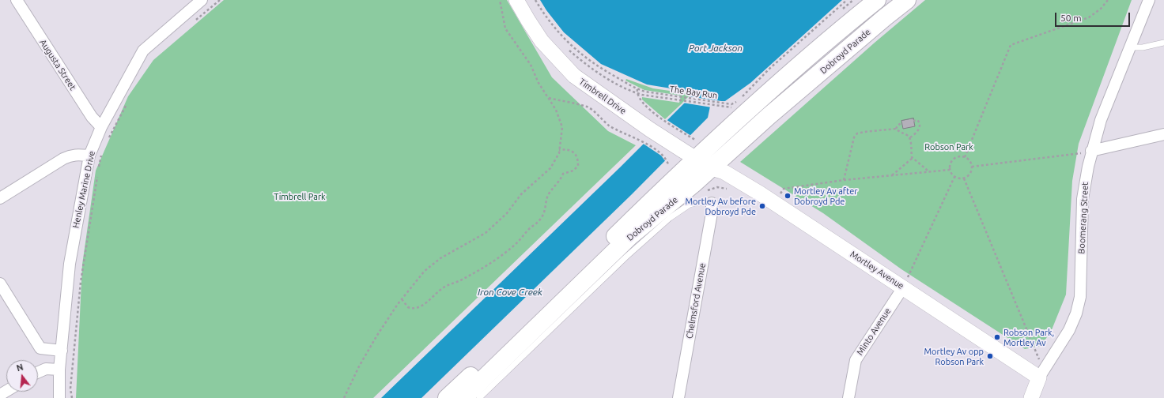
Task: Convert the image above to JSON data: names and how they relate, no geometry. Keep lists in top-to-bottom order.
{
  "streets": {
    "highway": ["Dobroyd Parade"],
    "street": [
      "Augusta Street",
      "Timbrell Drive",
      "Henley Marine Drive",
      "Boomerang Street",
      "Mortley Avenue",
      "Chelmsford Avenue",
      "Minto Avenue"
    ],
    "path": ["The Bay Run"]
  },
  "crossings": [
    ["Dobroyd Parade", "Timbrell Drive"],
    ["Dobroyd Parade", "Mortley Avenue"],
    ["Dobroyd Parade", "Chelmsford Avenue"],
    ["Augusta Street", "Henley Marine Drive"],
    ["Timbrell Drive", "Mortley Avenue"],
    ["Boomerang Street", "Mortley Avenue"],
    ["Mortley Avenue", "Minto Avenue"]
  ],
  "water": ["Port Jackson", "Iron Cove Creek"],
  "parks": ["Robson Park", "Timbrell Park"],
  "places": [
    "Mortley Av after Dobroyd Pde",
    "Mortley Av before Dobroyd Pde",
    "Robson Park, Mortley Av",
    "Mortley Av opp Robson Park"
  ],
  "scale_bar": "50 m",
  "north": "top"
}
